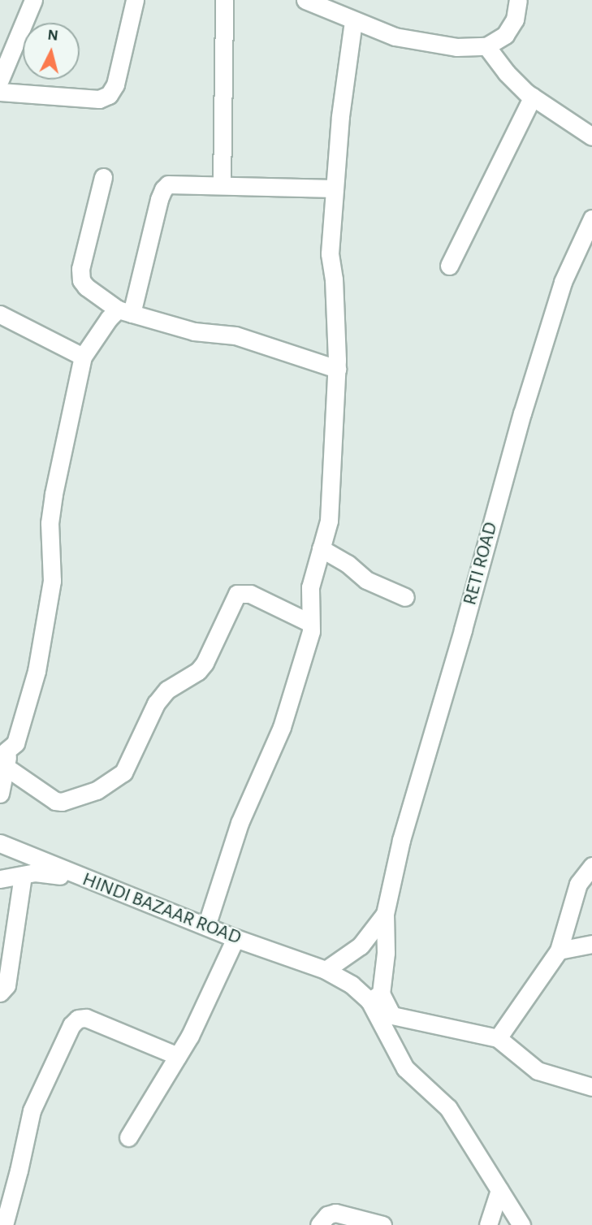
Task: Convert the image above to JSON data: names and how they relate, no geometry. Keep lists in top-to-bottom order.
{
  "streets": {
    "street": ["RETI ROAD", "HINDI BAZAAR ROAD"]
  },
  "north": "top"
}
